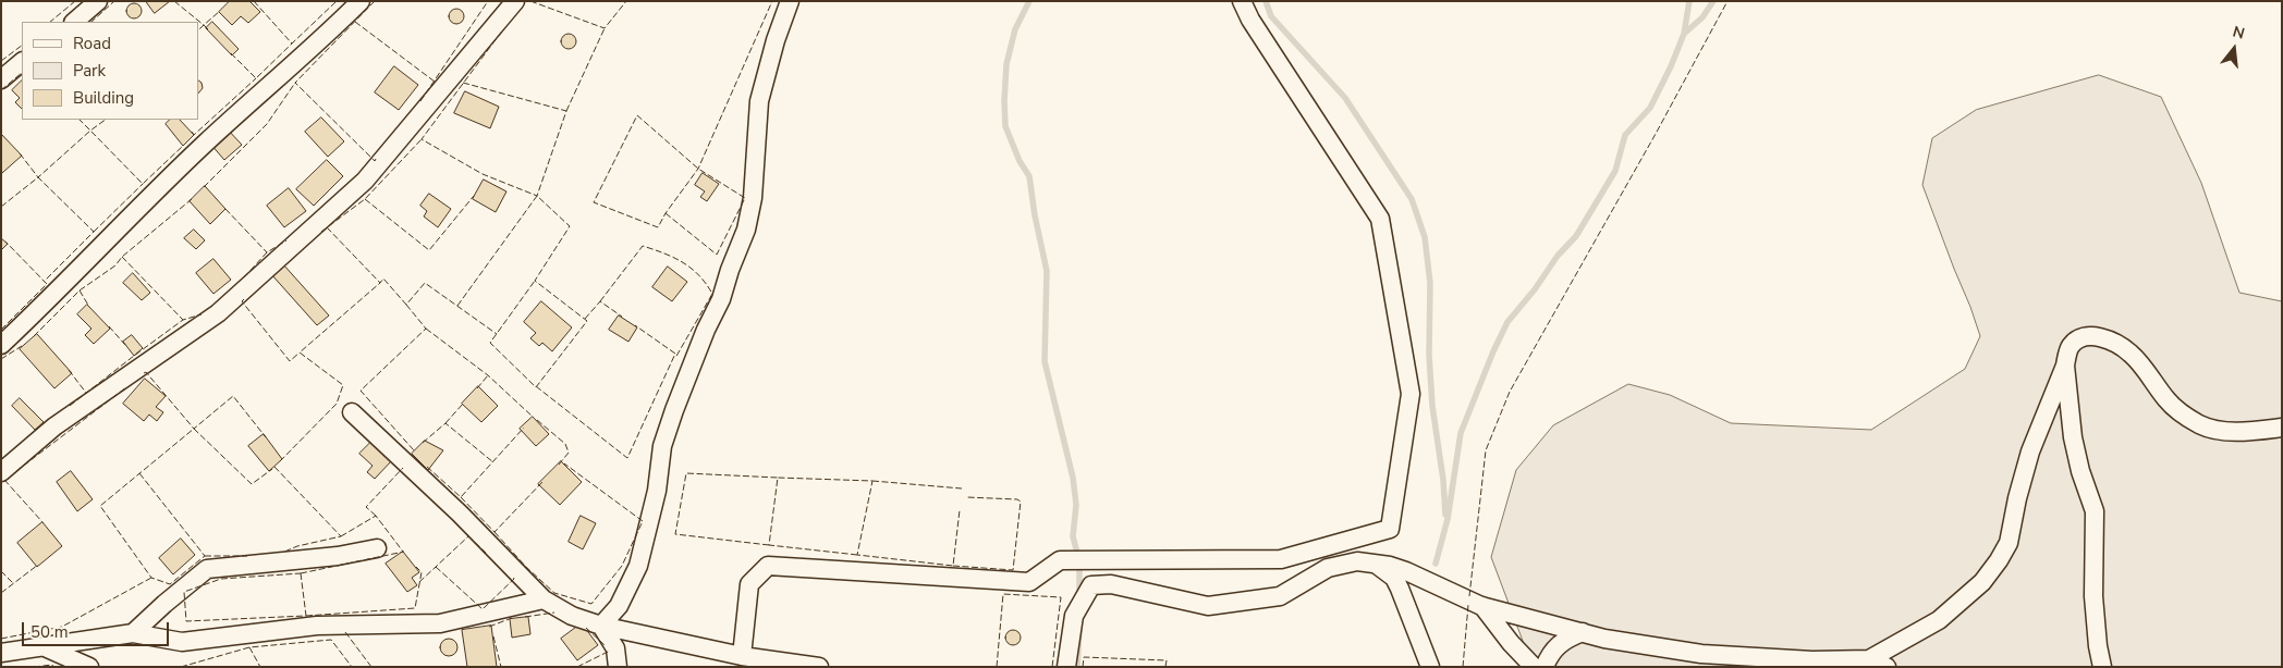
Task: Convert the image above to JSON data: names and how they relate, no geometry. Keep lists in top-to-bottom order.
{
  "legend": ["Road", "Park", "Building"],
  "scale_bar": "50 m",
  "north": "top"
}
